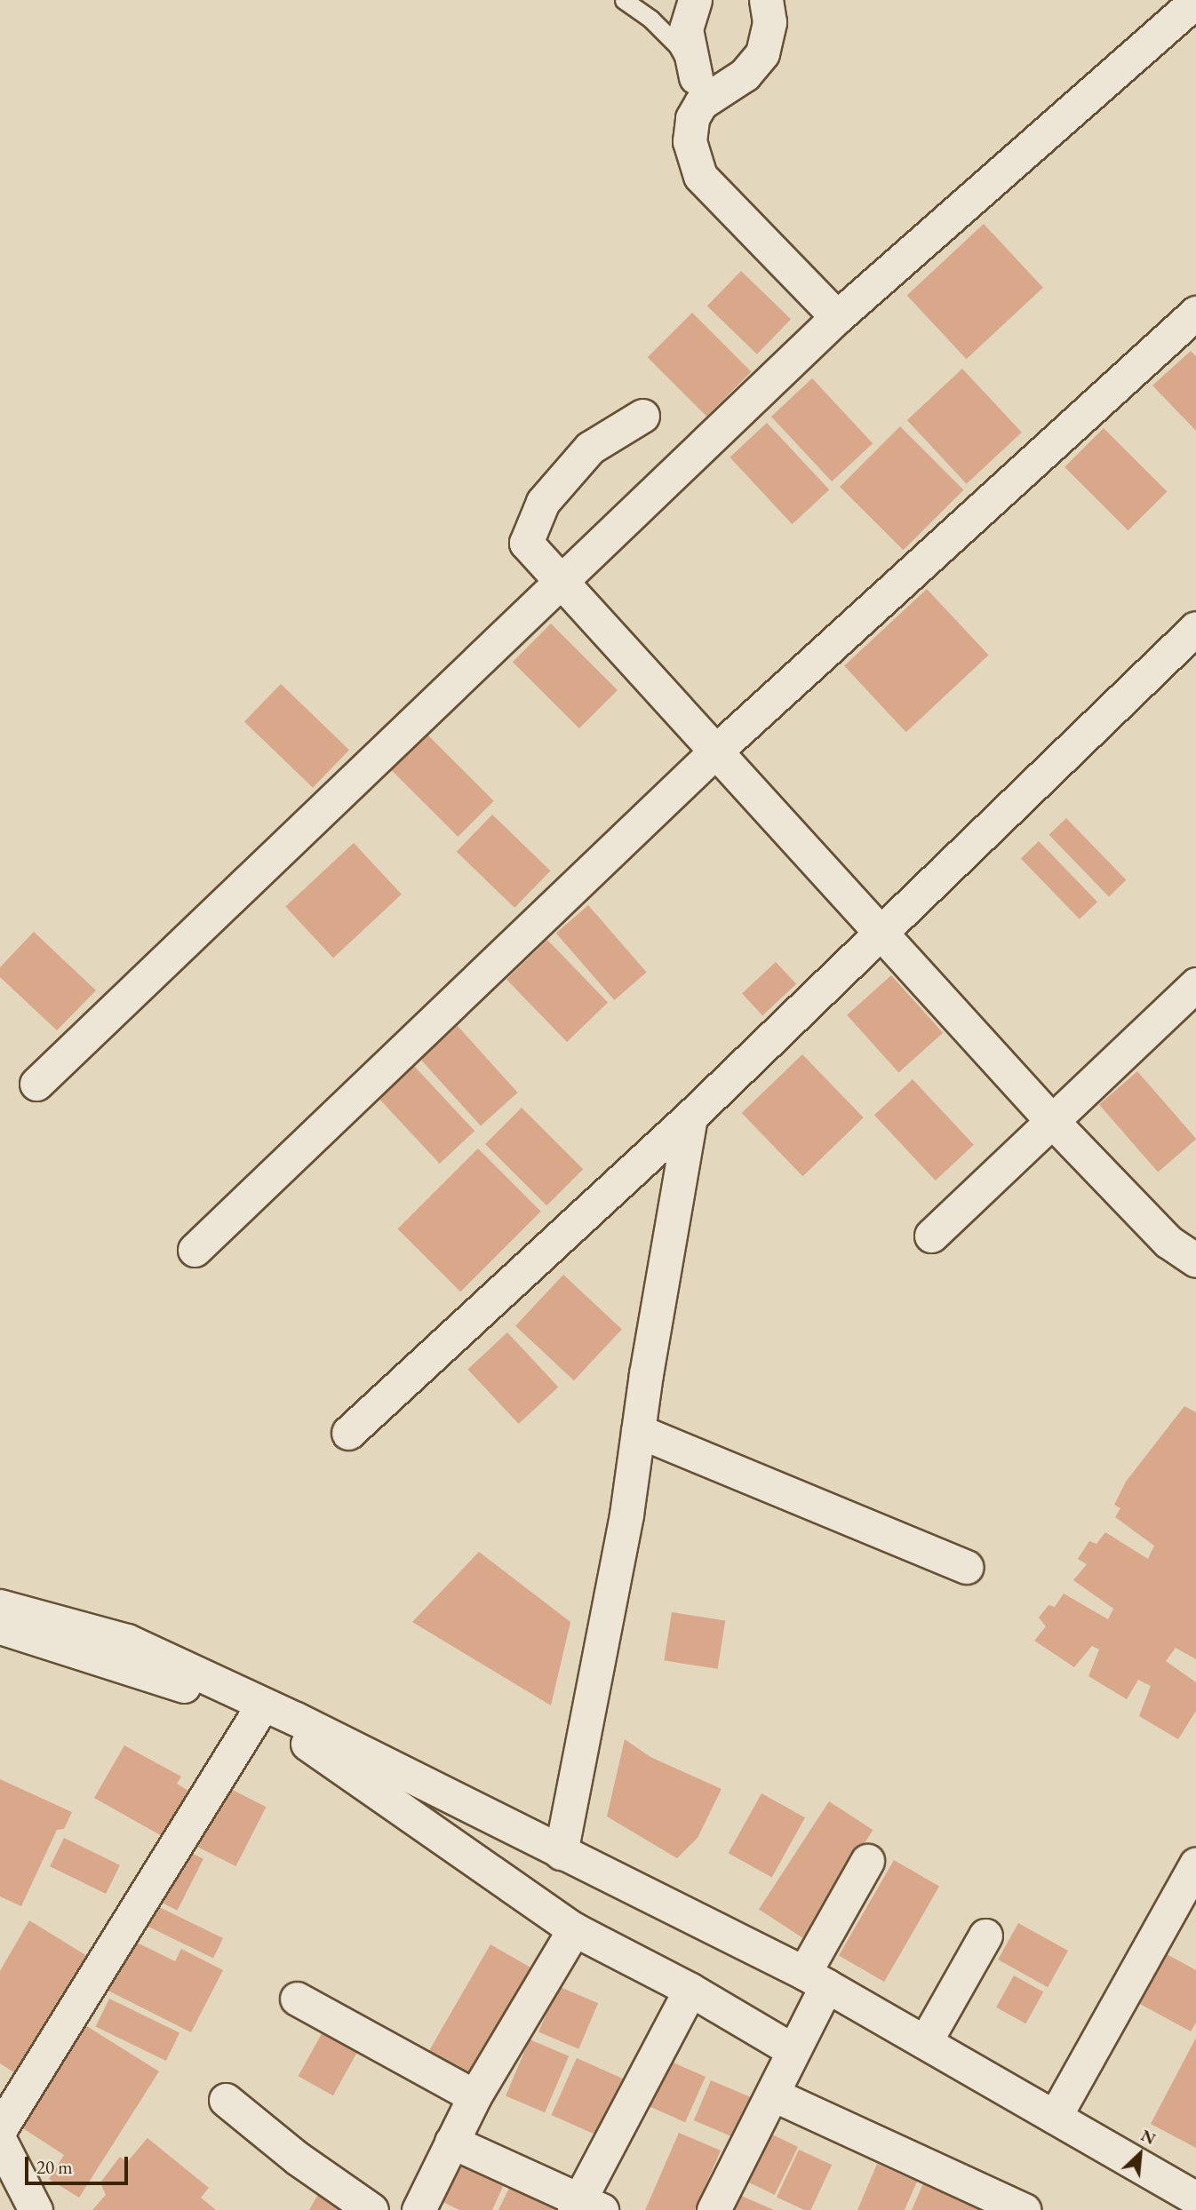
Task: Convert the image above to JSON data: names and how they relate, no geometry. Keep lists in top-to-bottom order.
{
  "scale_bar": "20 m",
  "north": "top right"
}
